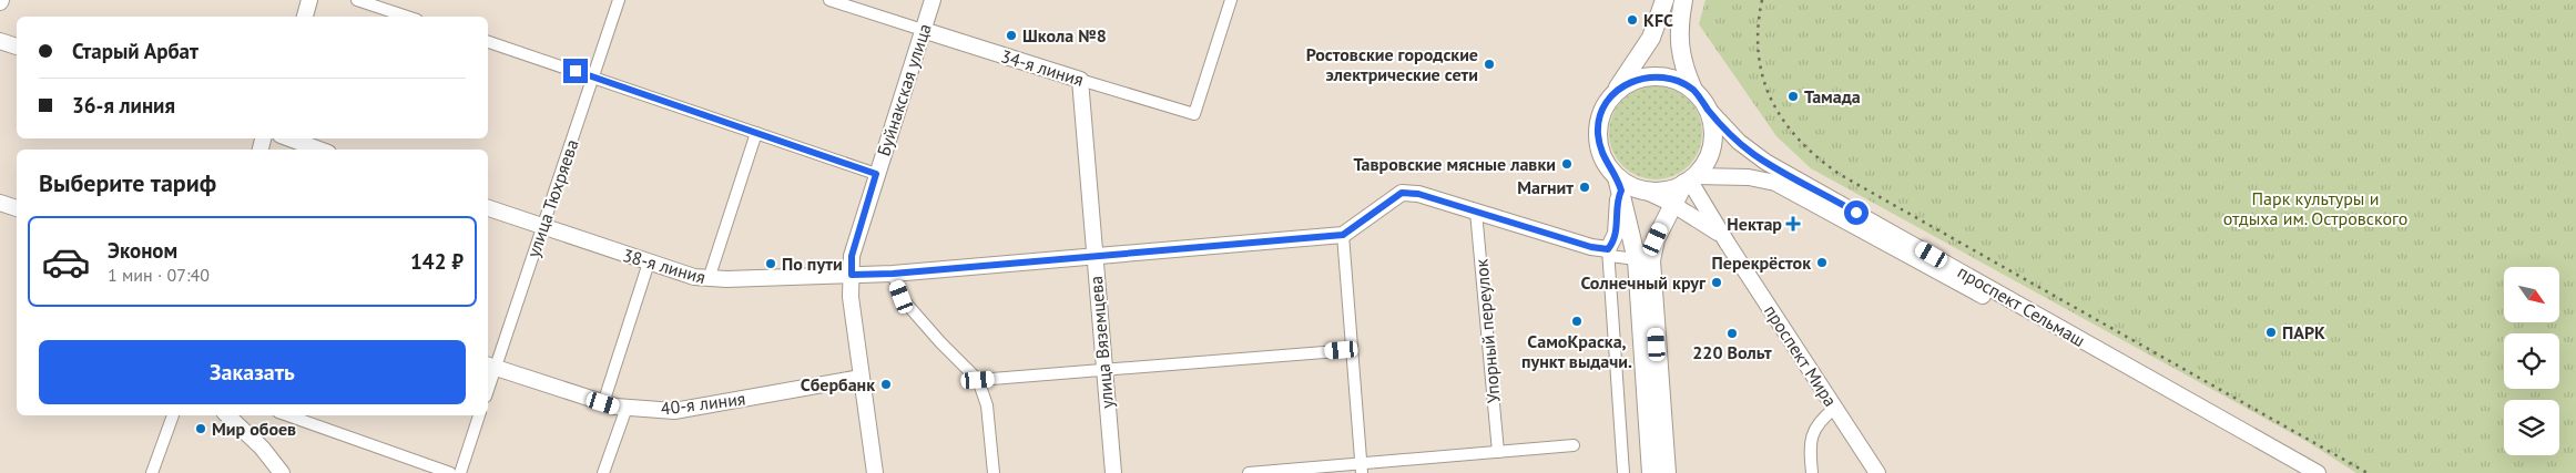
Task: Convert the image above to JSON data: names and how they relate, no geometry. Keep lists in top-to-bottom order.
{
  "streets": {
    "street": [
      "34-я линия",
      "Буйнакская улица",
      "улица Тюхряева",
      "38-я линия",
      "проспект Сельмаш",
      "Упорный переулок",
      "улица Вяземцева",
      "проспект Мира",
      "40-я линия"
    ]
  },
  "crossings": [
    ["34-я линия", "Буйнакская улица"],
    ["34-я линия", "улица Вяземцева"],
    ["Буйнакская улица", "38-я линия"],
    ["Буйнакская улица", "40-я линия"],
    ["улица Тюхряева", "38-я линия"],
    ["улица Тюхряева", "40-я линия"],
    ["38-я линия", "улица Вяземцева"],
    ["проспект Сельмаш", "проспект Мира"]
  ],
  "parks": ["Парк культуры и отдыха им. Островского"],
  "places": {
    "other": [
      "KFC",
      "Школа №8",
      "Ростовские городские электрические сети",
      "Тамада",
      "Тавровские мясные лавки",
      "Магнит",
      "Перекрёсток",
      "По пути",
      "Солнечный круг",
      "СамоКраска, пункт выдачи.",
      "ПАРК",
      "220 Вольт",
      "Сбербанк",
      "Мир обоев"
    ],
    "health": ["Нектар"]
  },
  "north": "bottom right",
  "page": {
    "banner": ["Старый Арбат", "36-я линия"],
    "heading": "Выберите тариф",
    "list": [
      {
        "name": "Эконом",
        "note": "1 мин · 07:40",
        "value": "142 ₽"
      }
    ],
    "buttons": "Заказать"
  }
}
